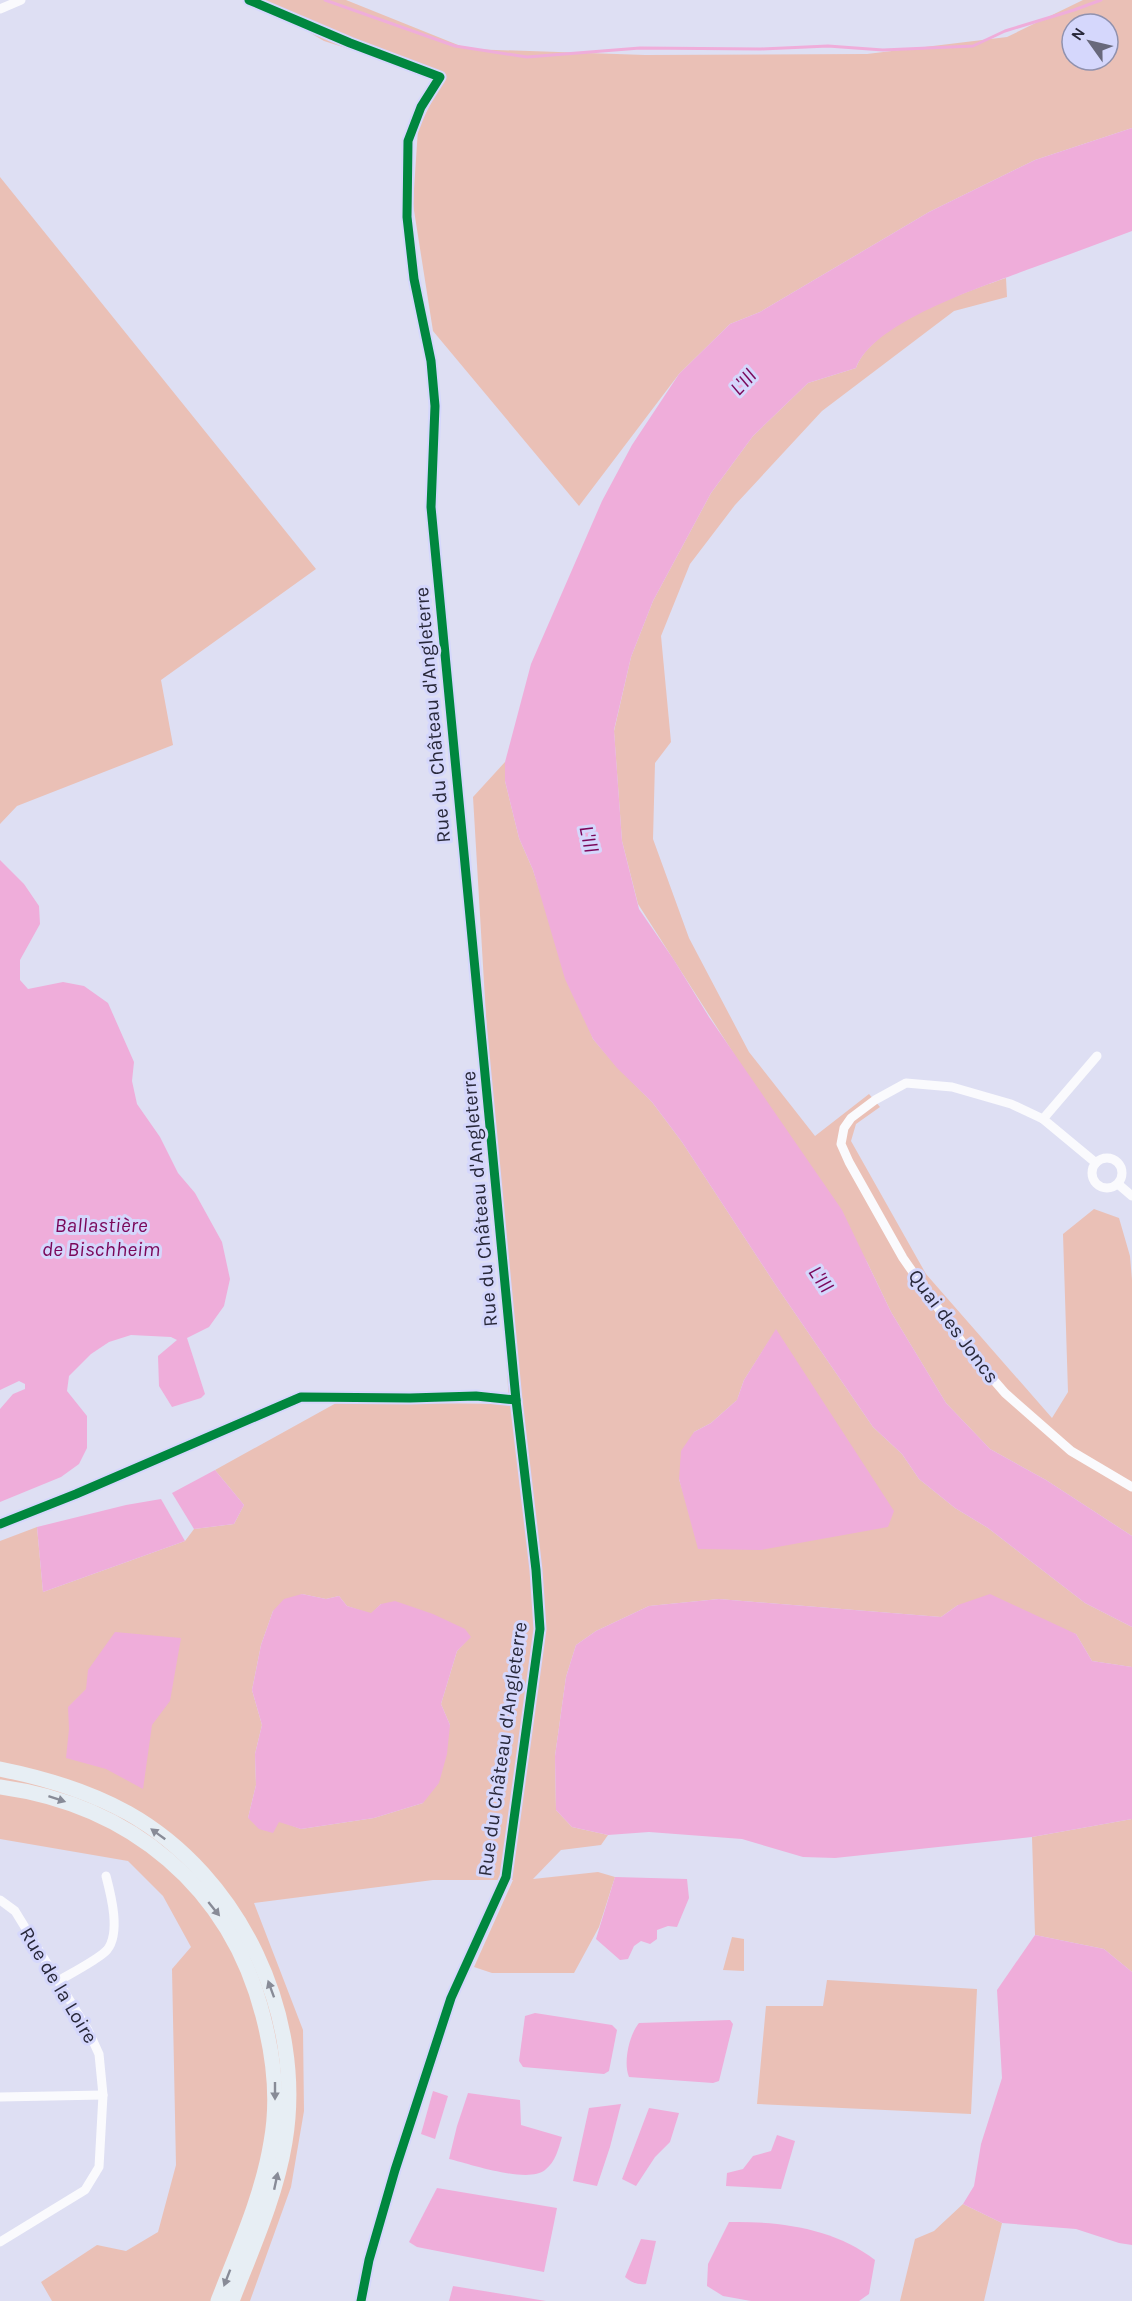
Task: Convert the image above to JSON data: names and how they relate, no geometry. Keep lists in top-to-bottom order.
{
  "streets": {
    "street": ["Rue du Château d'Angleterre", "Quai des Joncs", "Rue de la Loire"]
  },
  "water": ["L'Ill", "Ballastière de Bischheim"],
  "north": "top left"
}
